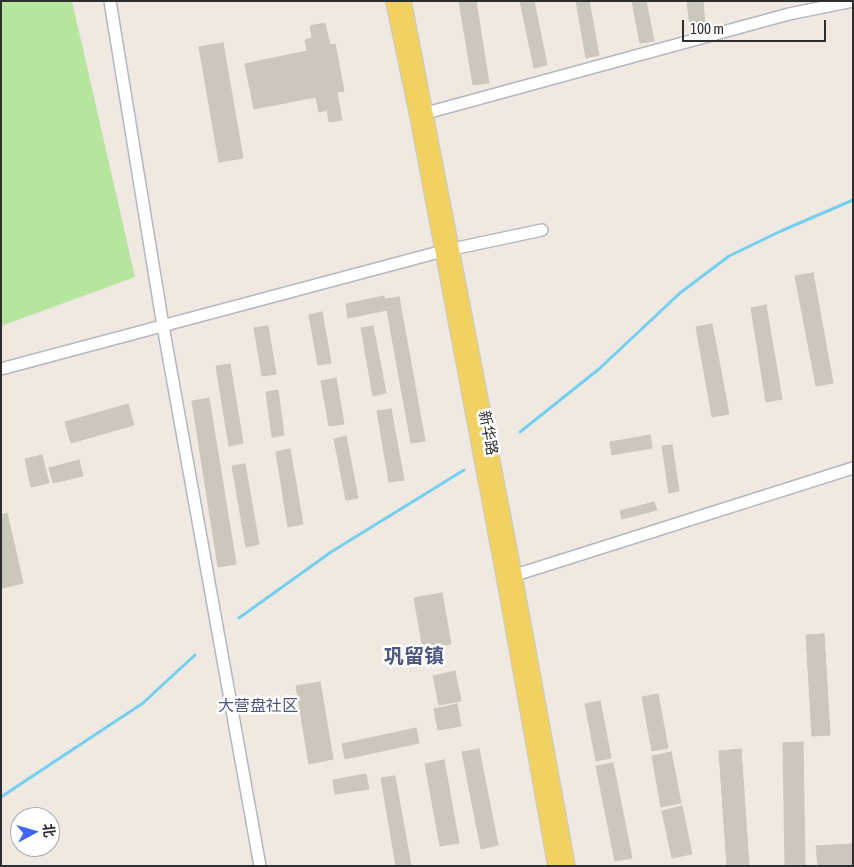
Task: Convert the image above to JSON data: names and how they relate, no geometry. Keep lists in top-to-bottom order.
{
  "streets": {
    "main road": ["新华路"]
  },
  "districts": ["巩留镇", "大营盘社区"],
  "scale_bar": "100 m",
  "north": "right"
}
